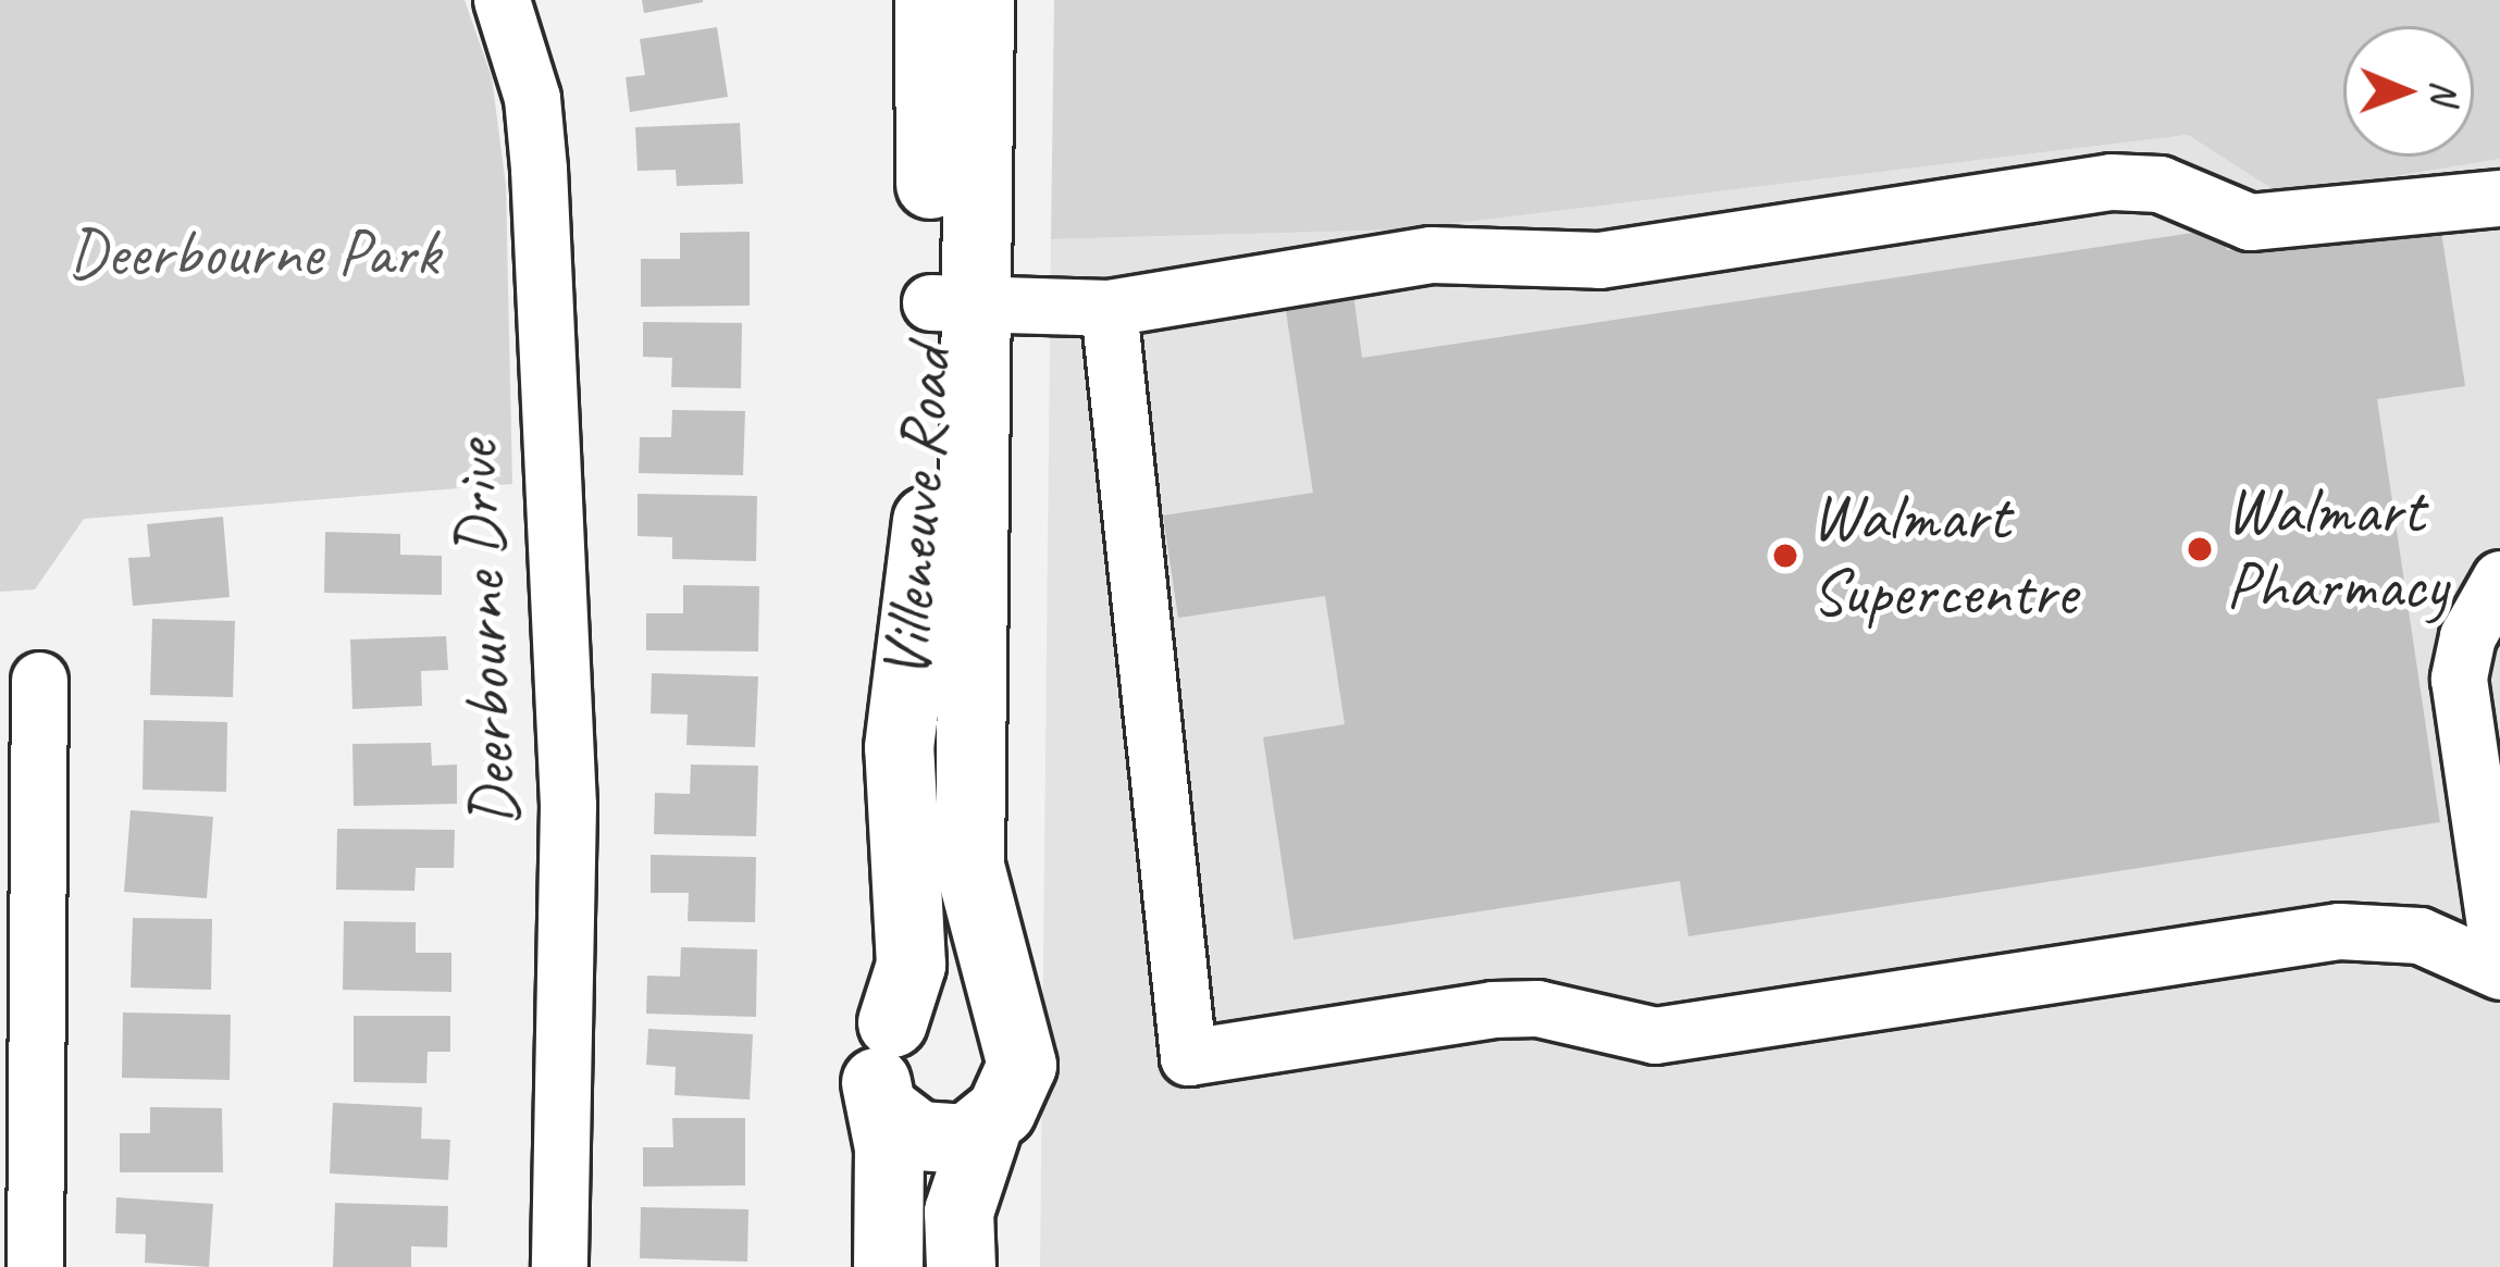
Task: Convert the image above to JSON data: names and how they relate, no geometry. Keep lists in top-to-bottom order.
{
  "streets": {
    "main road": ["Villeneuve Road"],
    "street": ["Deerbourne Drive"]
  },
  "parks": ["Deerbourne Park"],
  "places": ["Walmart Pharmacy", "Walmart Supercentre"],
  "north": "right"
}
